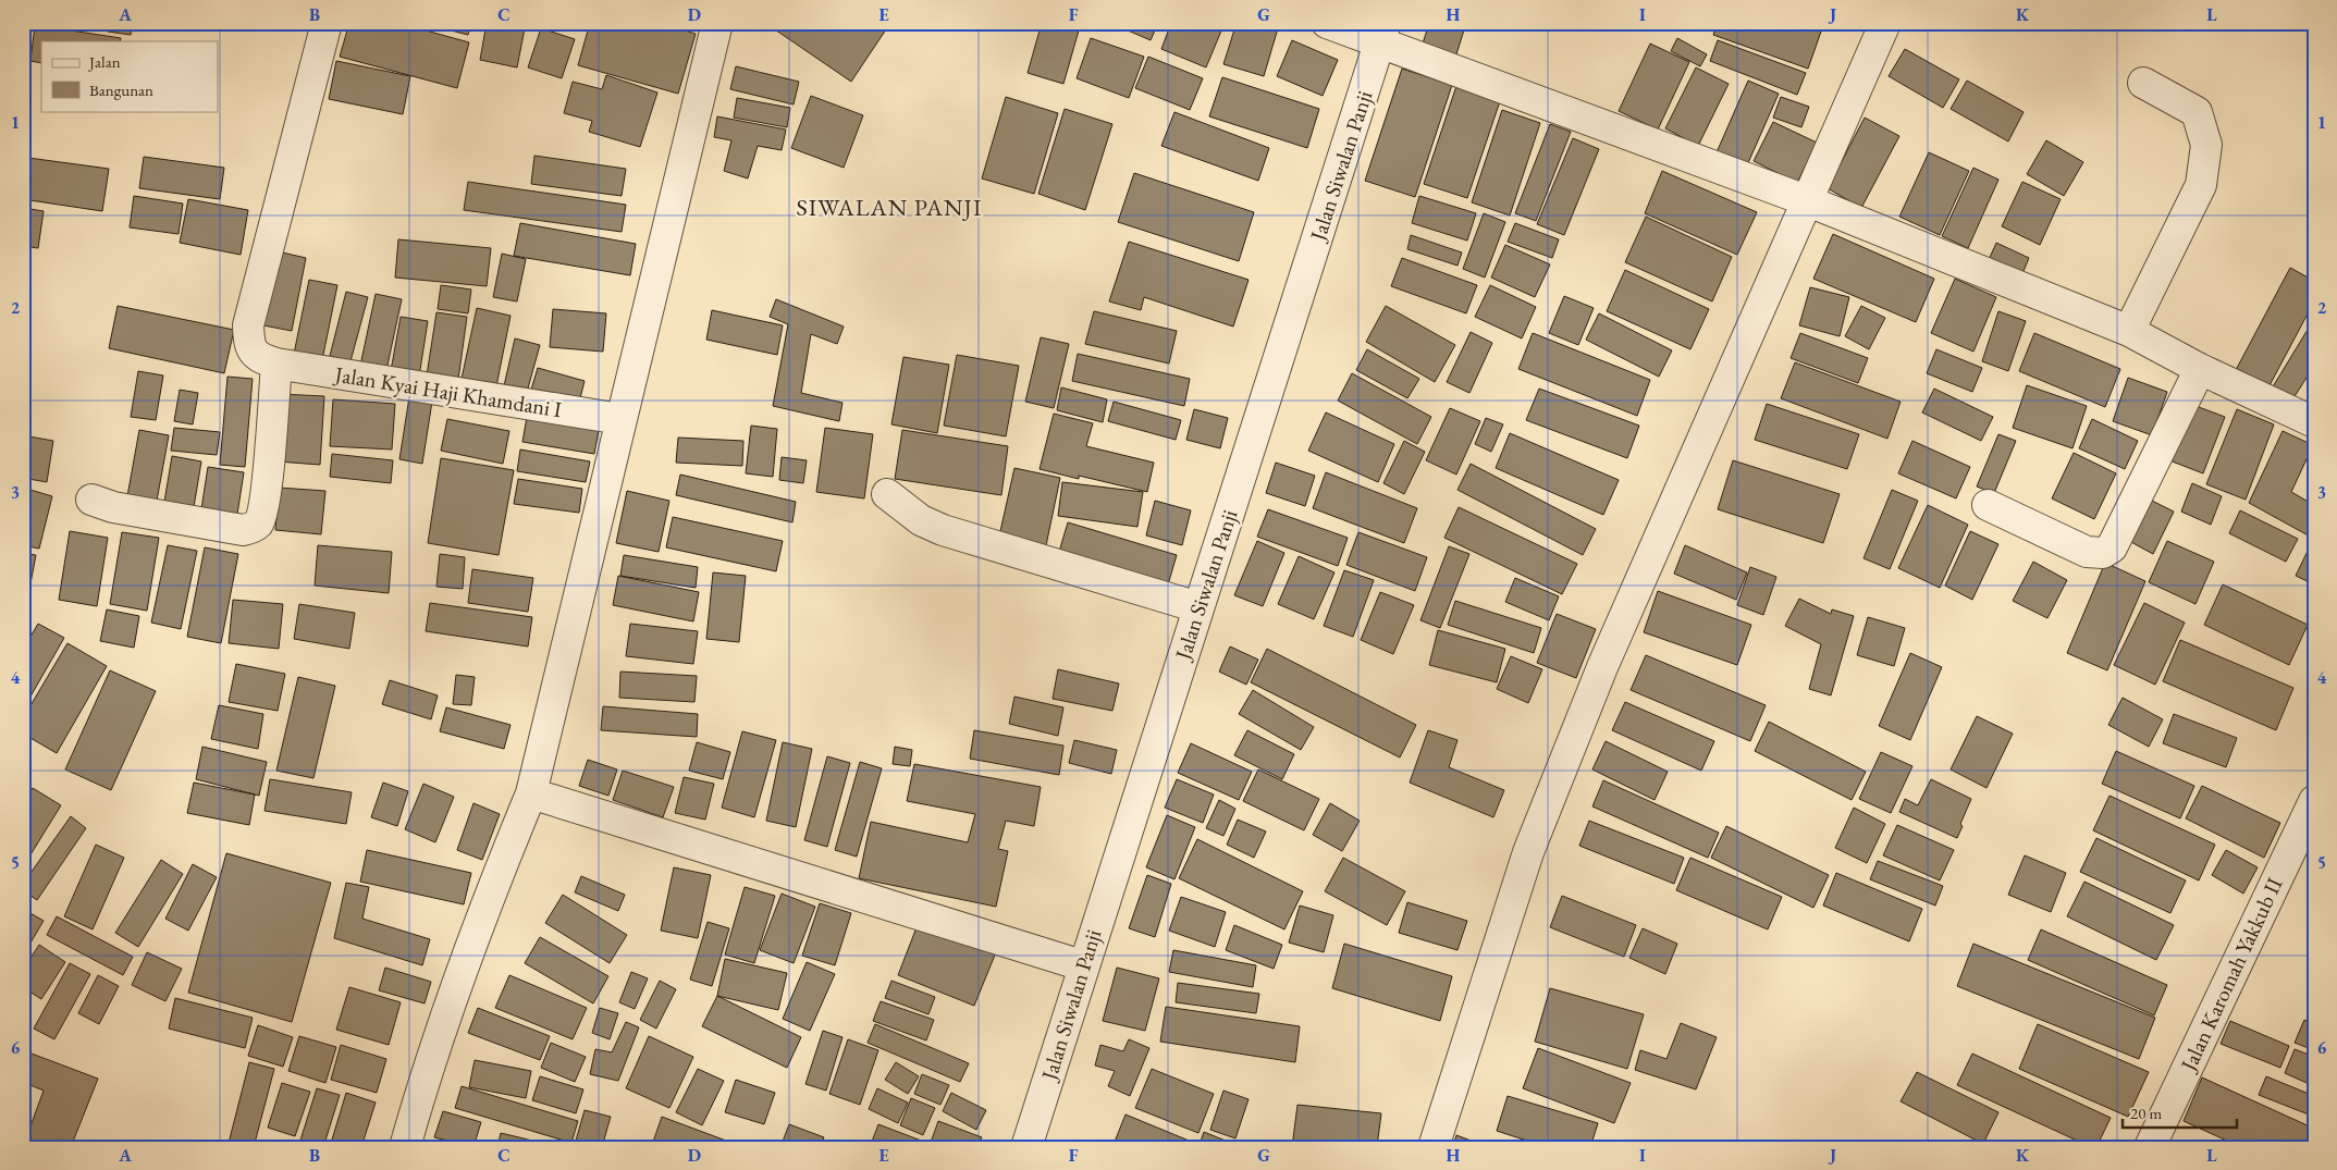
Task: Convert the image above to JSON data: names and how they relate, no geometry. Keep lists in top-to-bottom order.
{
  "streets": {
    "street": ["Jalan Siwalan Panji", "Jalan Kyai Haji Khamdani I", "Jalan Karomah Yakkub II"]
  },
  "districts": ["SIWALAN PANJI"],
  "legend": ["Jalan", "Bangunan"],
  "scale_bar": "20 m",
  "grid": {
    "columns": [
      "A",
      "B",
      "C",
      "D",
      "E",
      "F",
      "G",
      "H",
      "I",
      "J",
      "K",
      "L"
    ],
    "rows": [
      "1",
      "2",
      "3",
      "4",
      "5",
      "6"
    ]
  }
}
